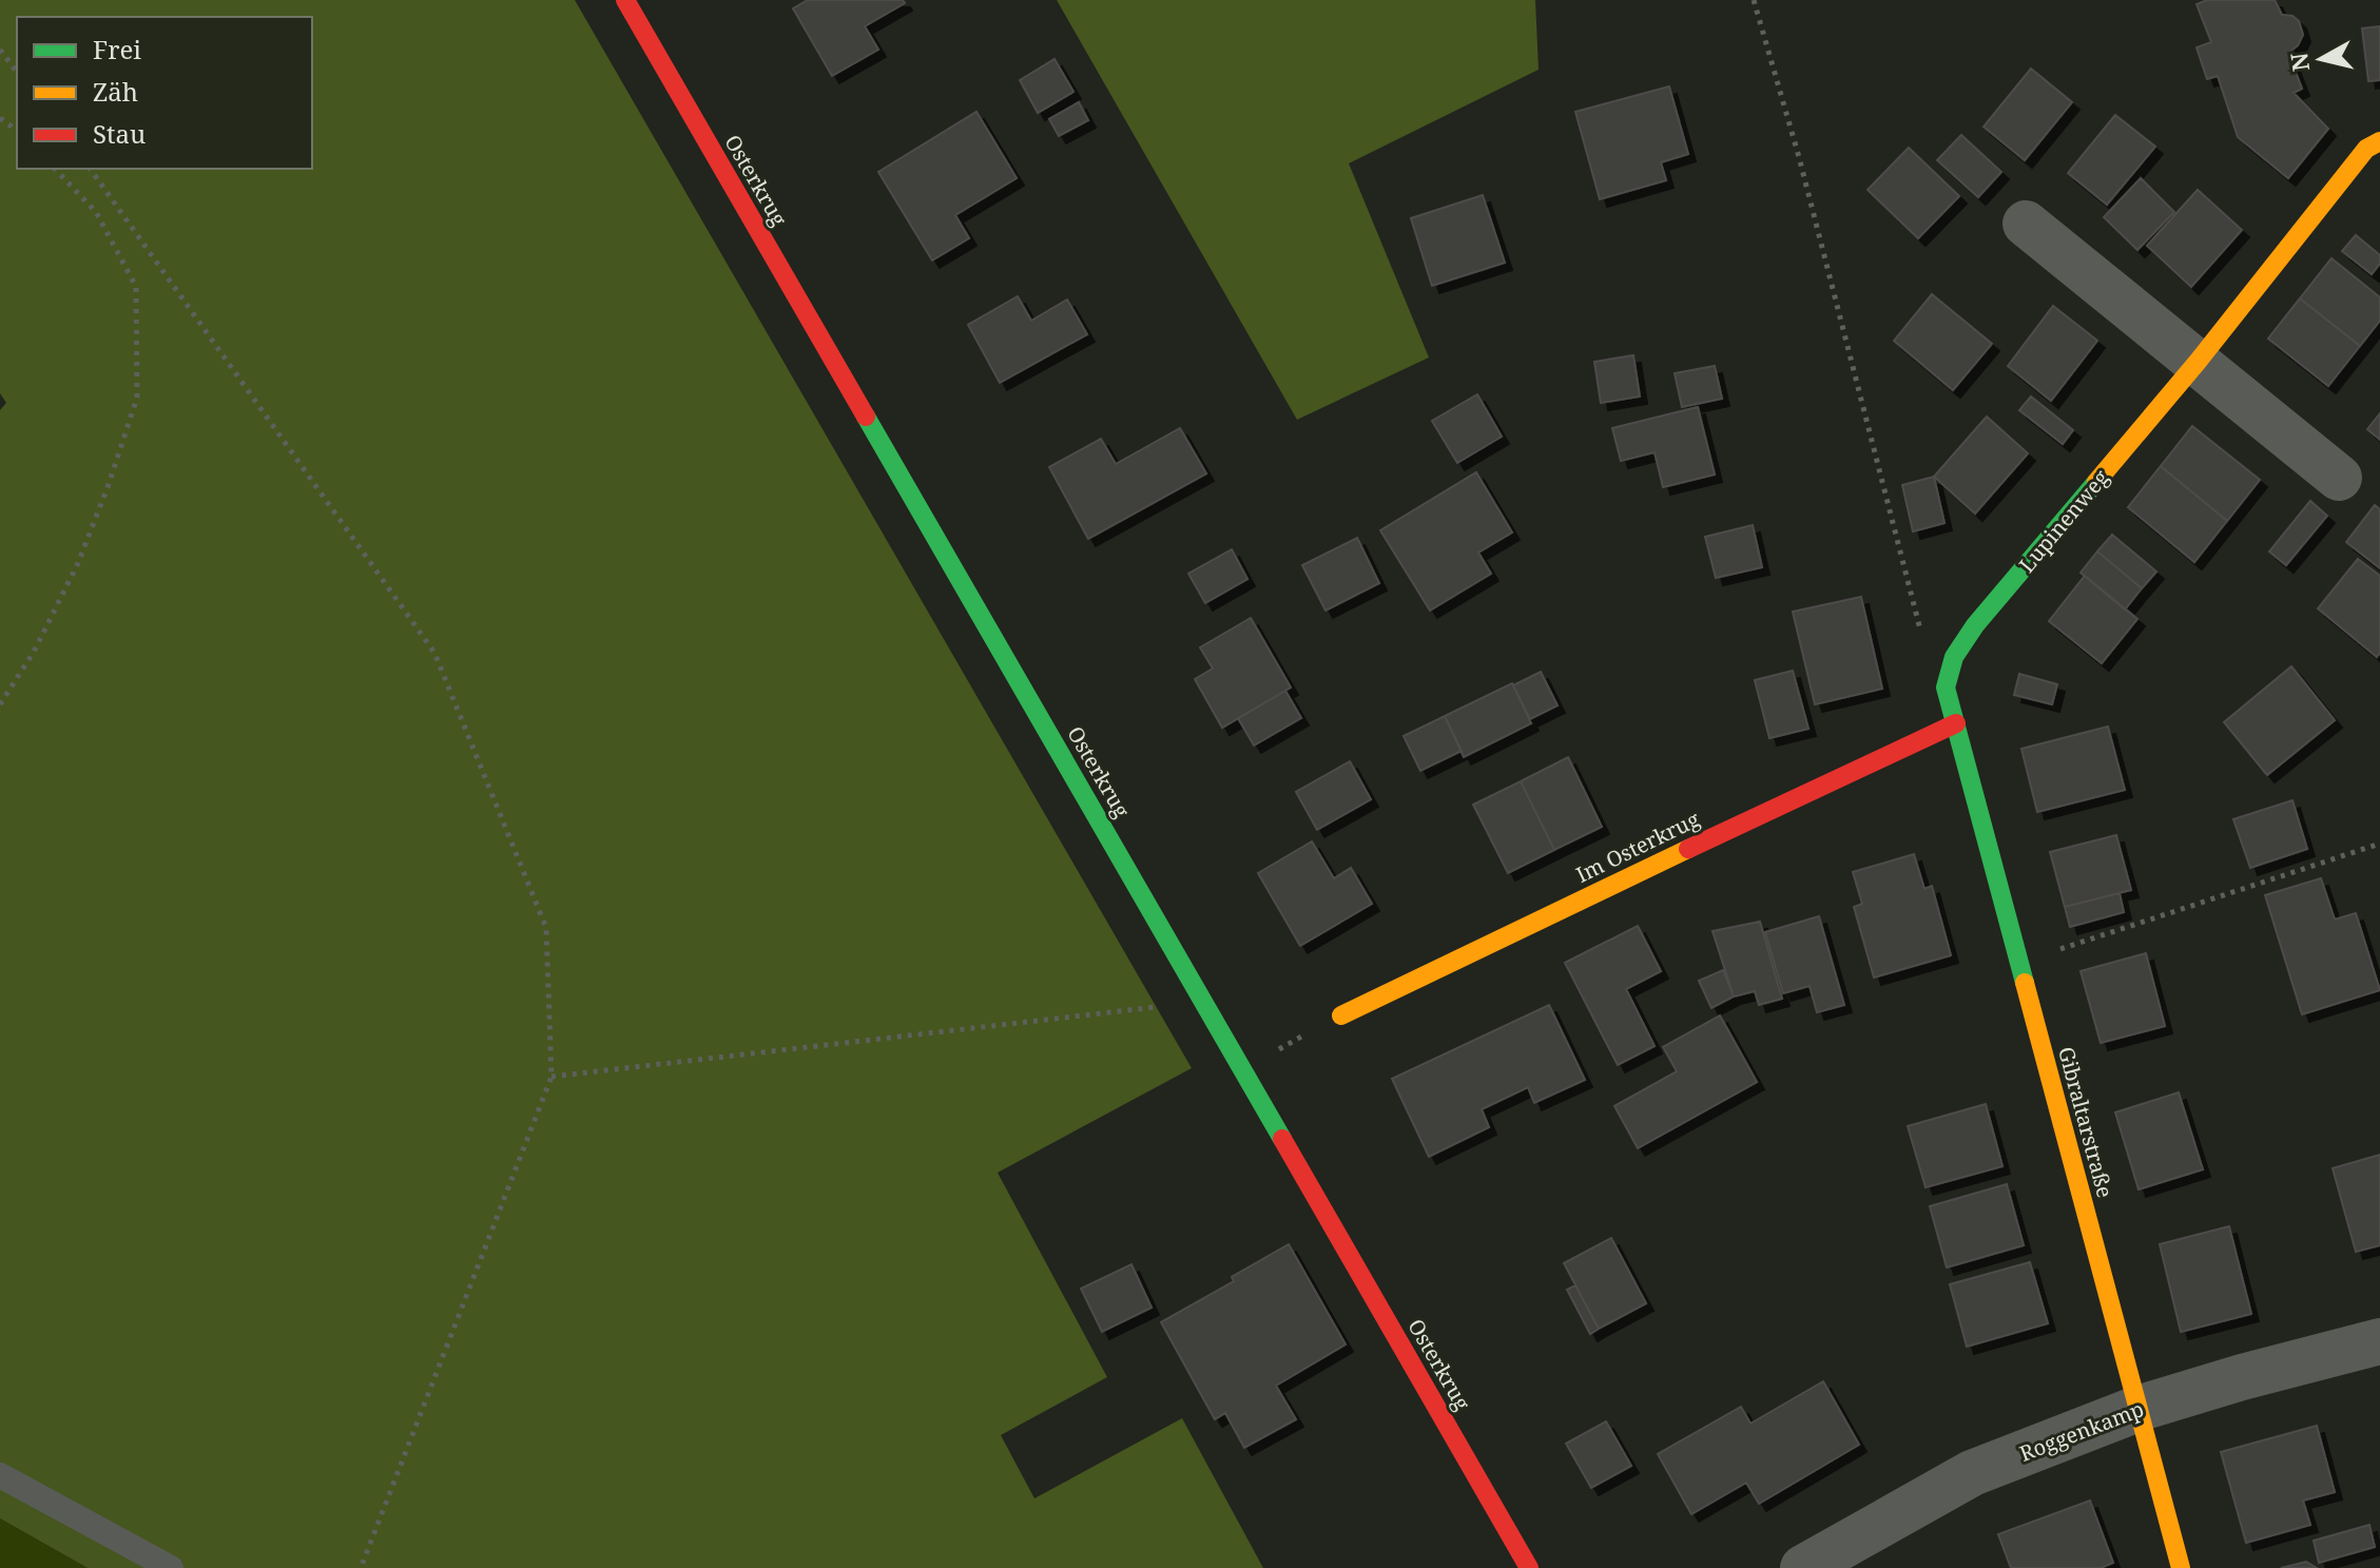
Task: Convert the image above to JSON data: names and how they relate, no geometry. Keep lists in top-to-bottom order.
{
  "streets": {
    "street": [
      "Osterkrug",
      "Lupinenweg",
      "Im Osterkrug",
      "Gibraltarstraße",
      "Roggenkamp"
    ]
  },
  "crossings": [
    ["Lupinenweg", "Gibraltarstraße"],
    ["Im Osterkrug", "Gibraltarstraße"],
    ["Gibraltarstraße", "Roggenkamp"]
  ],
  "legend": ["Frei", "Zäh", "Stau"],
  "north": "left"
}
